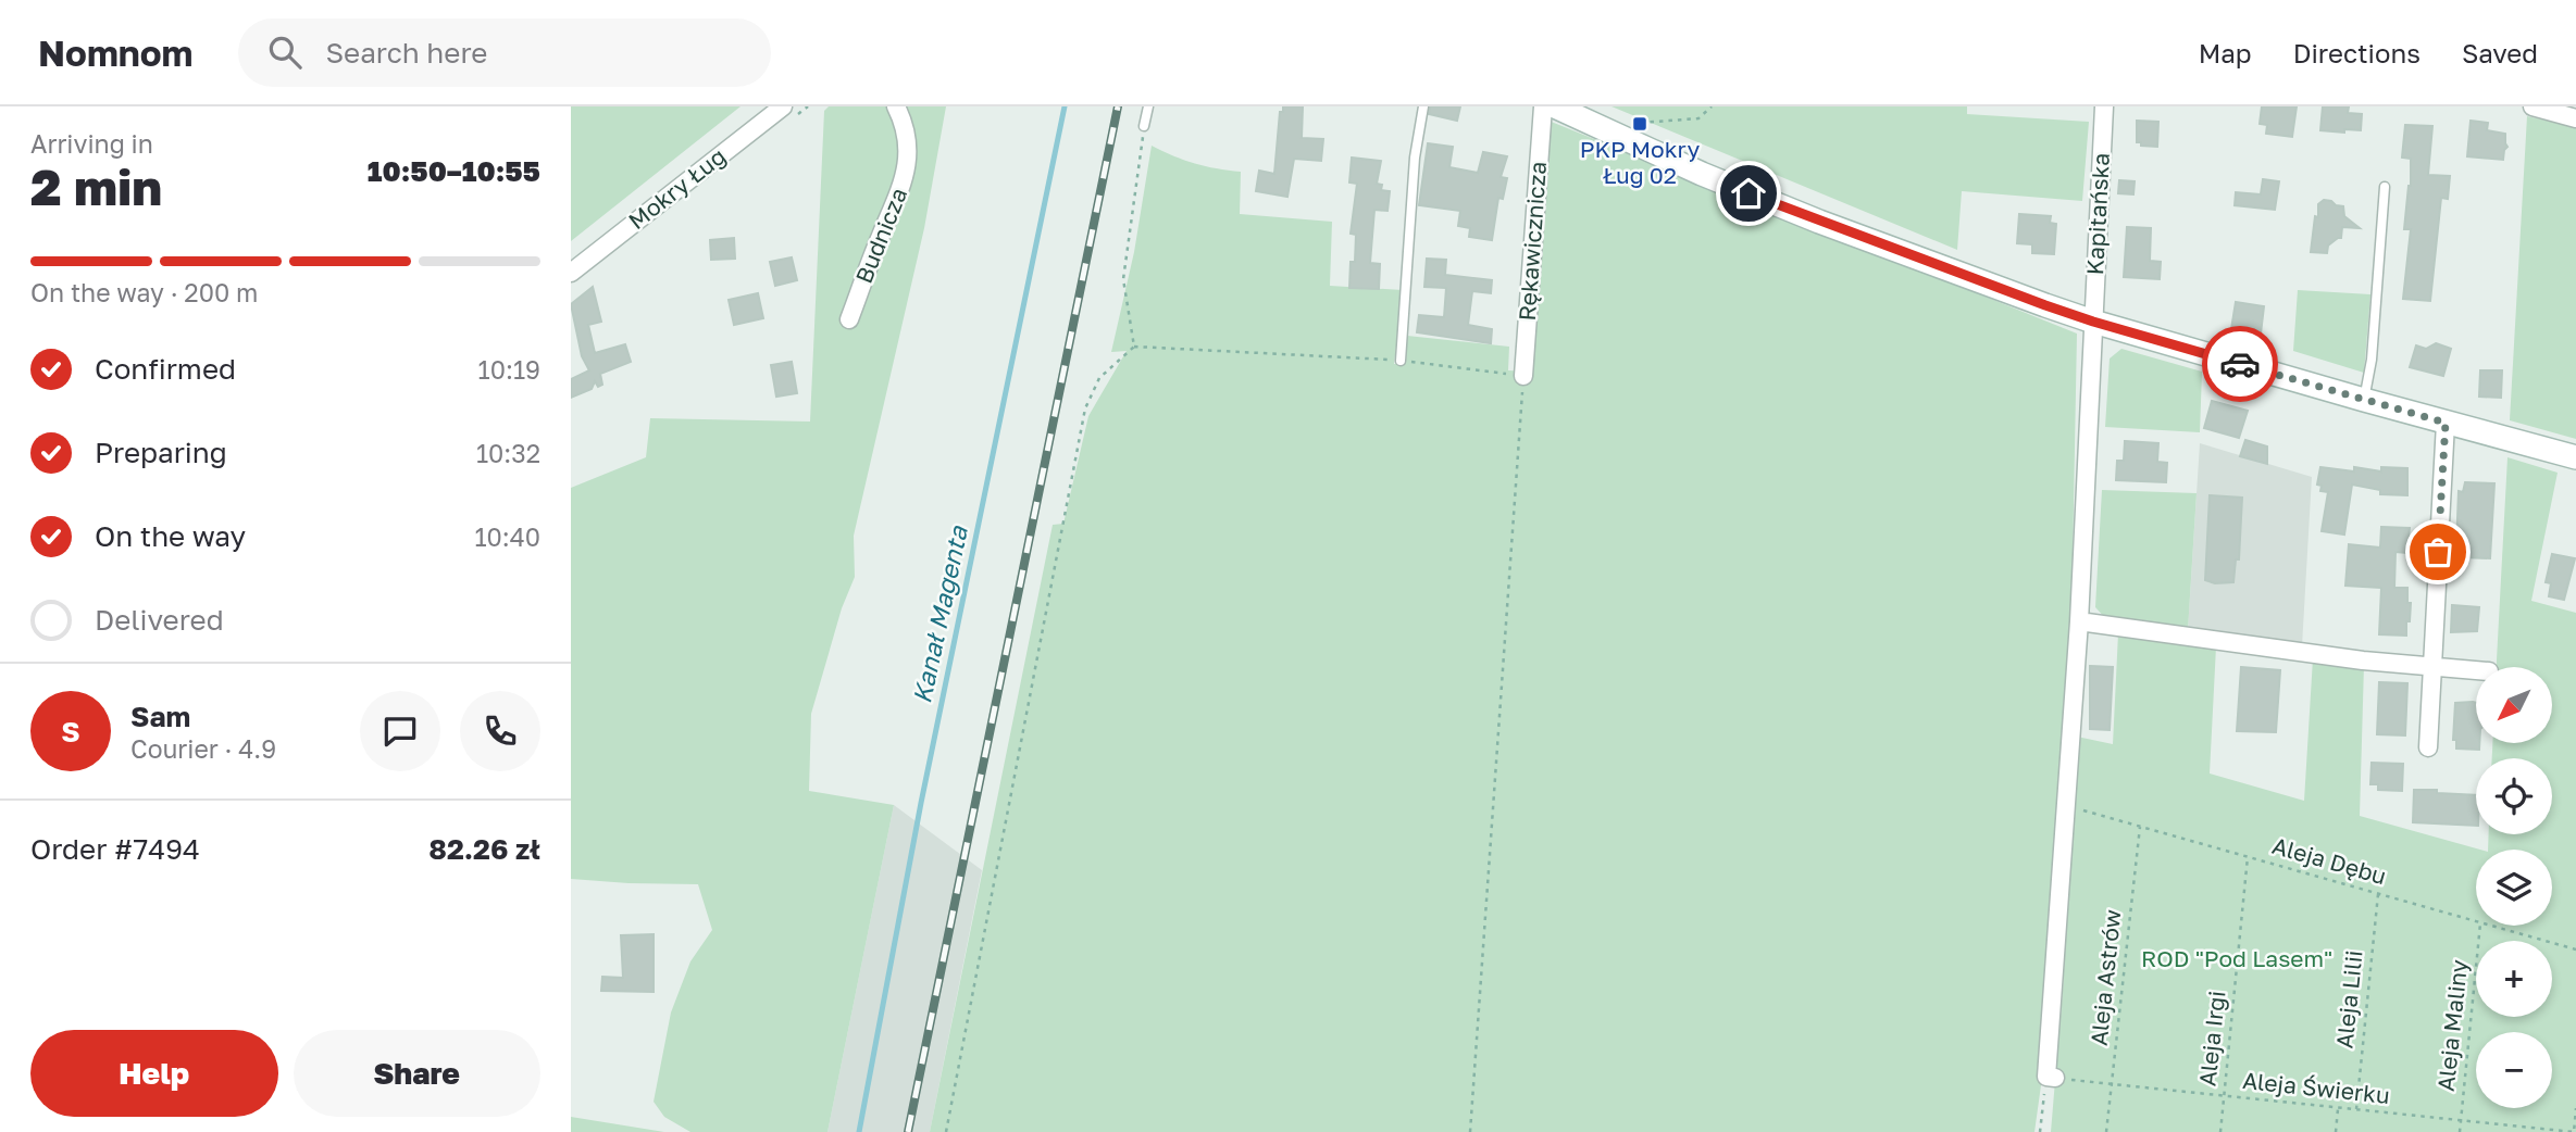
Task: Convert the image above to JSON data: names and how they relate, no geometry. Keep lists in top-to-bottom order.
{
  "streets": {
    "street": [
      "Mokry Ług",
      "Kapitańska",
      "Budnicza",
      "Rękawicznicza"
    ],
    "path": [
      "Aleja Dębu",
      "Aleja Astrów",
      "Aleja Lilii",
      "Aleja Maliny",
      "Aleja Irgi",
      "Aleja Świerku"
    ]
  },
  "crossings": [
    ["Kapitańska", "Aleja Dębu"],
    ["Kapitańska", "Aleja Świerku"],
    ["Aleja Dębu", "Aleja Astrów"],
    ["Aleja Dębu", "Aleja Lilii"],
    ["Aleja Dębu", "Aleja Irgi"],
    ["Aleja Astrów", "Aleja Świerku"],
    ["Aleja Lilii", "Aleja Świerku"],
    ["Aleja Maliny", "Aleja Świerku"],
    ["Aleja Irgi", "Aleja Świerku"]
  ],
  "water": ["Kanał Magenta"],
  "parks": ["ROD \"Pod Lasem\""],
  "places": {
    "transit": ["PKP Mokry Ług 02"]
  },
  "north": "bottom left",
  "page": {
    "header": "Nomnom",
    "search": "Search here",
    "nav": ["Map", "Directions", "Saved"],
    "heading": ["2 min", "Arriving in", "10:50–10:55"],
    "panel": [
      "Sam",
      "Courier · 4.9",
      "Order #7494",
      "82.26 zł"
    ],
    "bar": "On the way · 200 m",
    "list": [
      ["Confirmed", "10:19"],
      ["Preparing", "10:32"],
      ["On the way", "10:40"],
      "Delivered"
    ],
    "map_buttons": ["+", "−"],
    "round": "S",
    "buttons": ["Help", "Share"]
  }
}
